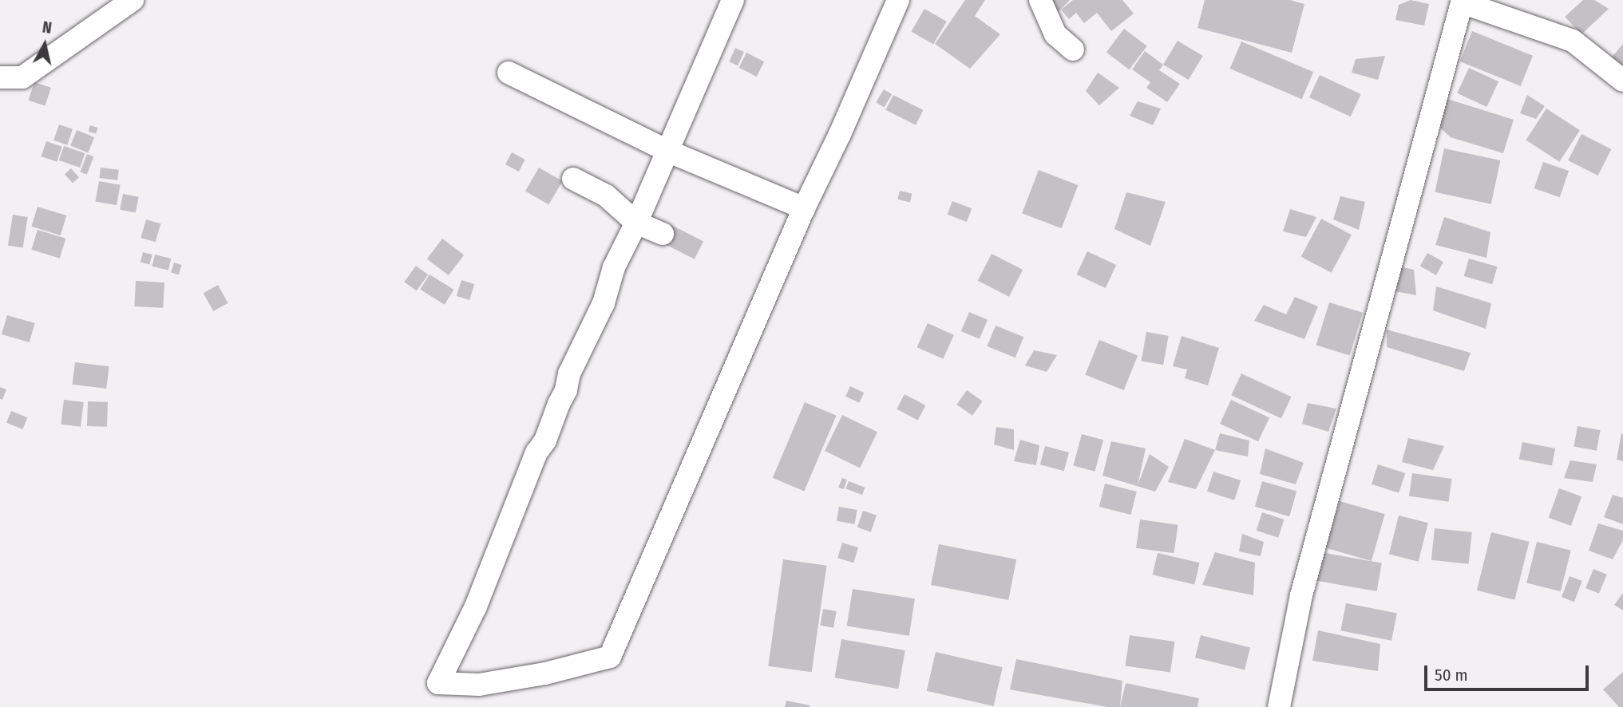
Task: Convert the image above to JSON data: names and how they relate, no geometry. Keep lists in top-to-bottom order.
{
  "scale_bar": "50 m",
  "north": "top"
}
